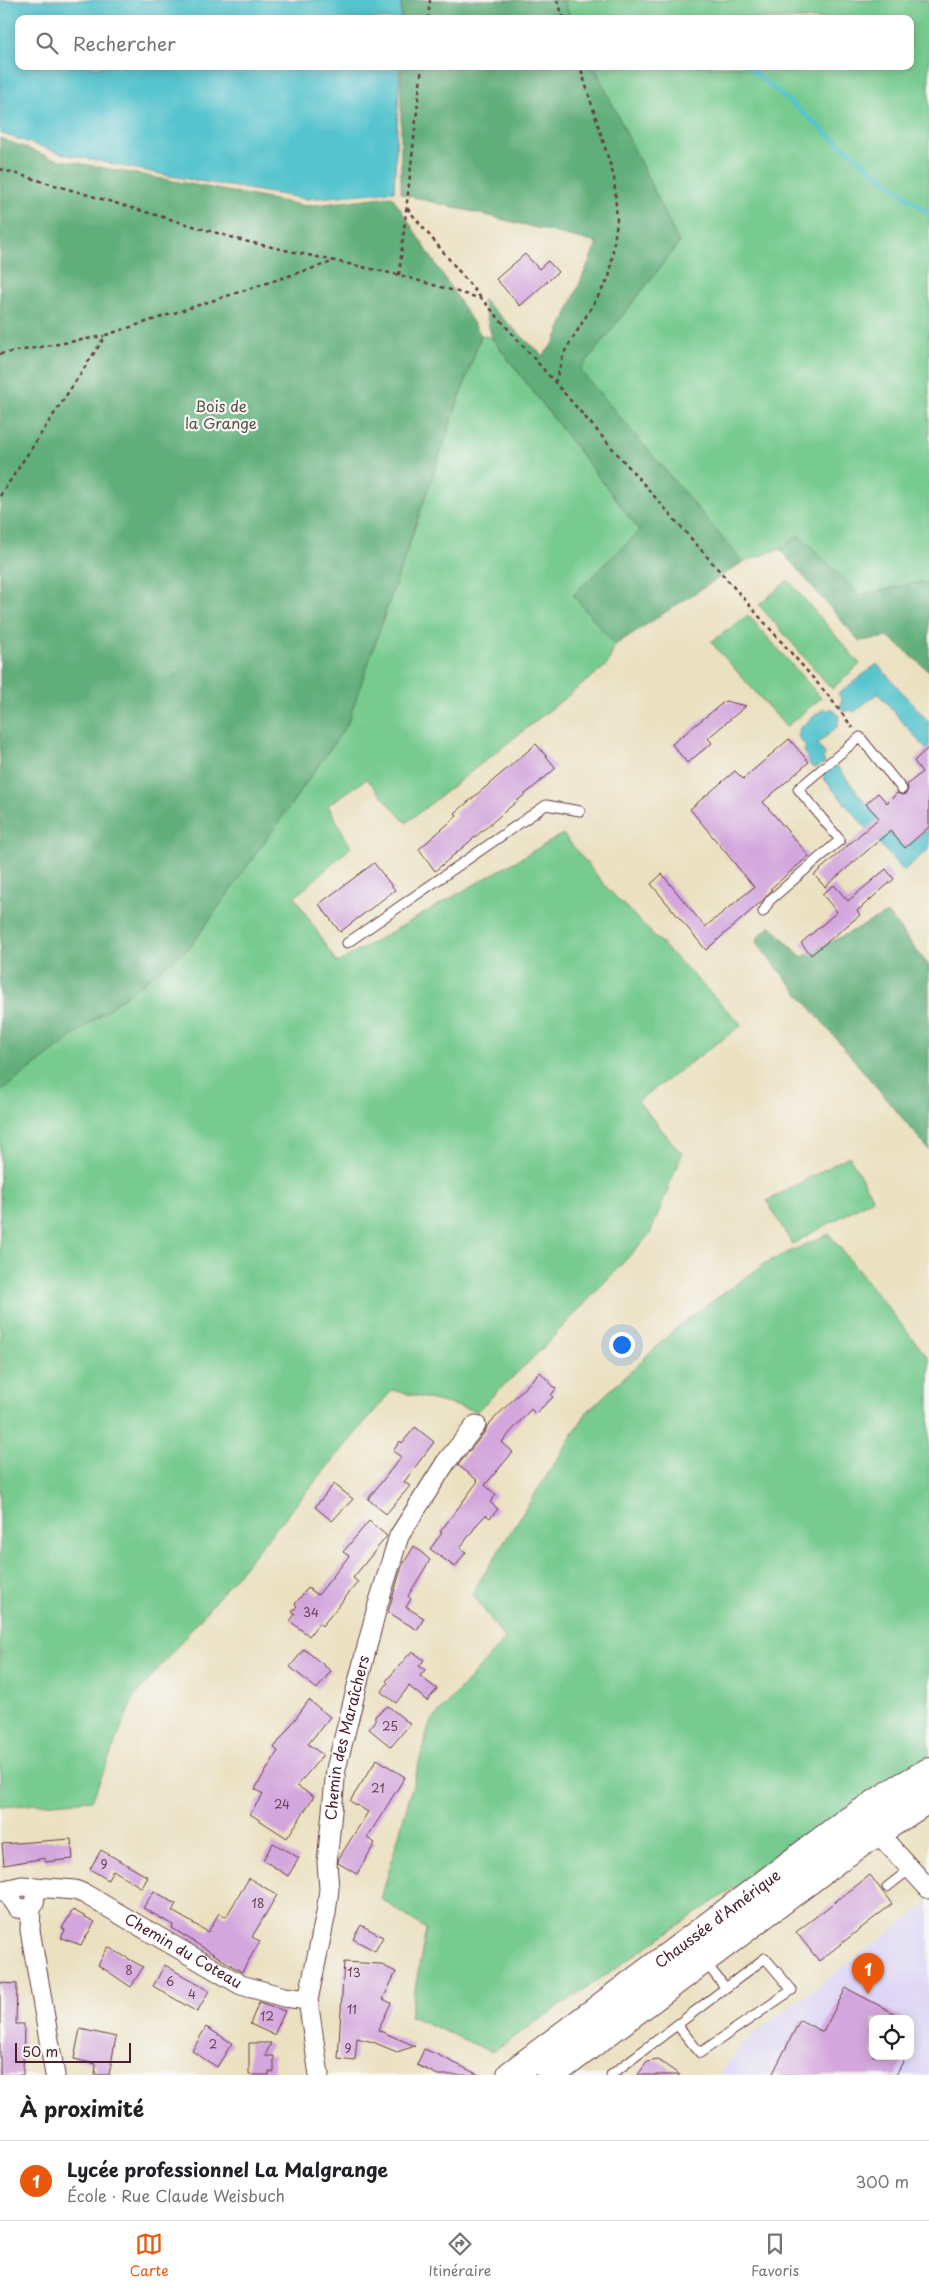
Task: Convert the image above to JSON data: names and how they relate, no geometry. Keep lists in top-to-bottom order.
{
  "streets": {
    "main road": ["Chaussée d'Amérique"],
    "street": ["Chemin des Maraîchers", "Chemin du Coteau"]
  },
  "crossings": [
    ["Chemin des Maraîchers", "Chemin du Coteau"]
  ],
  "parks": ["Bois de la Grange"],
  "house_numbers": [
    "34",
    "25",
    "21",
    "24",
    "9",
    "18",
    "8",
    "13",
    "6",
    "4",
    "11",
    "12",
    "2",
    "9"
  ],
  "scale_bar": "50 m",
  "page": {
    "search": "Rechercher",
    "pins": "1",
    "scale": "50 m",
    "heading": "À proximité",
    "list": [
      {
        "mark": "1",
        "name": "Lycée professionnel La Malgrange",
        "note": "École · Rue Claude Weisbuch",
        "value": "300 m"
      }
    ],
    "nav": ["Carte", "Itinéraire", "Favoris"]
  }
}
